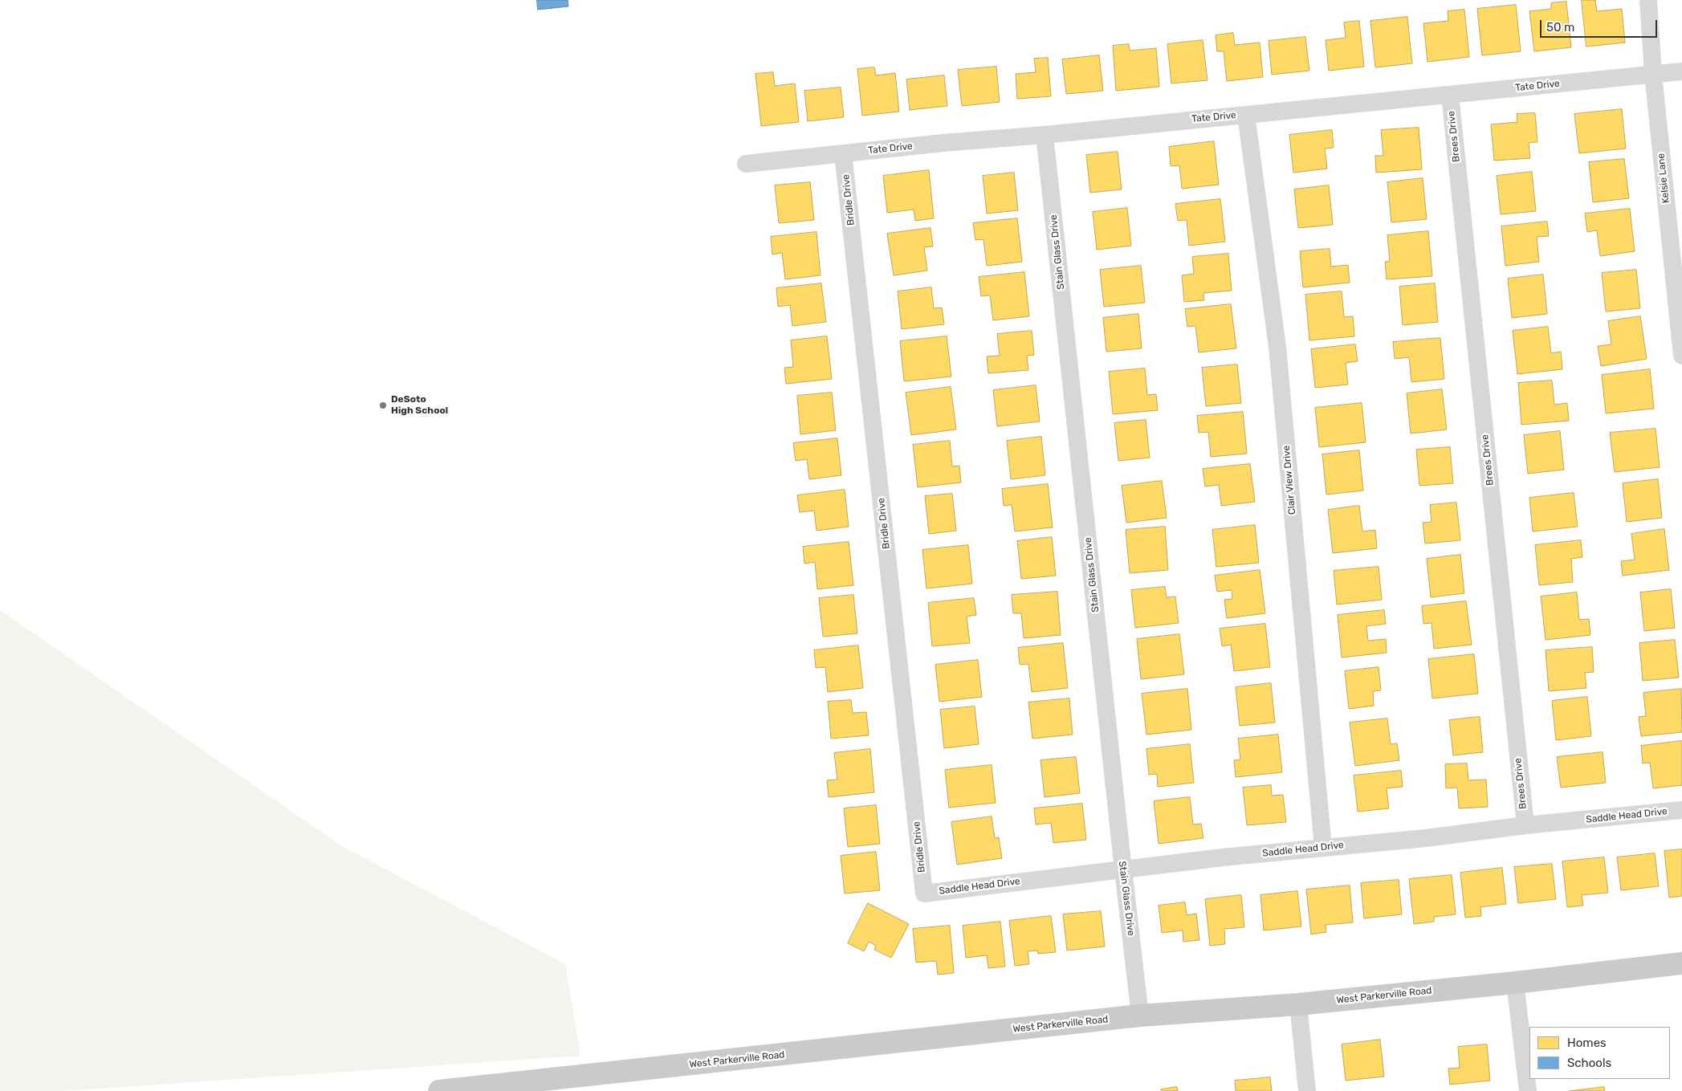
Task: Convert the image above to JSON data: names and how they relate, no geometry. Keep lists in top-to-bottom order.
{
  "streets": {
    "main road": ["West Parkerville Road"],
    "street": [
      "Tate Drive",
      "Brees Drive",
      "Kelsie Lane",
      "Bridle Drive",
      "Stain Glass Drive",
      "Clair View Drive",
      "Saddle Head Drive"
    ]
  },
  "crossings": [
    ["Tate Drive", "Brees Drive"],
    ["Tate Drive", "Kelsie Lane"],
    ["Tate Drive", "Bridle Drive"],
    ["Tate Drive", "Stain Glass Drive"],
    ["Tate Drive", "Clair View Drive"],
    ["Brees Drive", "Saddle Head Drive"],
    ["Bridle Drive", "Saddle Head Drive"],
    ["Stain Glass Drive", "Saddle Head Drive"],
    ["Stain Glass Drive", "West Parkerville Road"],
    ["Clair View Drive", "Saddle Head Drive"]
  ],
  "places": ["DeSoto High School"],
  "legend": ["Homes", "Schools"],
  "scale_bar": "50 m"
}
